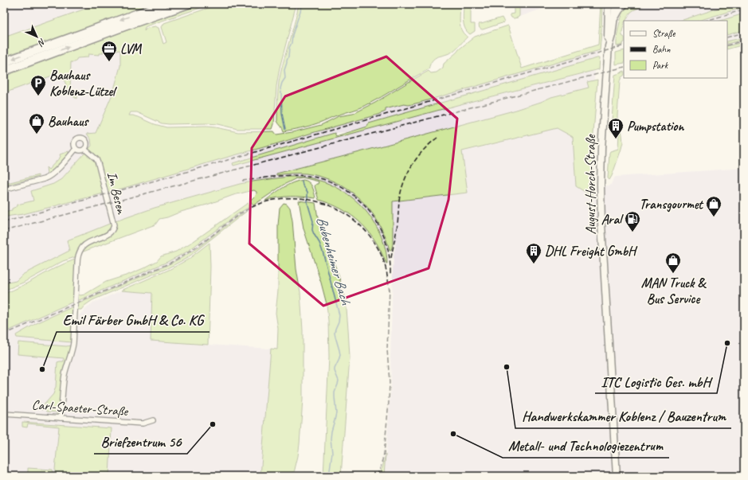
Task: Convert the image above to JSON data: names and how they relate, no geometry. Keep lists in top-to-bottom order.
{
  "streets": {
    "main road": ["August-Horch-Straße"],
    "street": ["Im Besen", "Carl-Spaeter-Straße"]
  },
  "crossings": [
    ["Im Besen", "Carl-Spaeter-Straße"]
  ],
  "water": ["Bubenheimer Bach"],
  "places": {
    "office": ["LVM"],
    "parking": ["Bauhaus Koblenz-Lützel"],
    "shop": ["Bauhaus", "Transgourmet", "MAN Truck & Bus Service"],
    "building": ["Pumpstation", "DHL Freight GmbH"],
    "fuel station": ["Aral"],
    "other": [
      "ITC Logistic Ges. mbH",
      "Handwerkskammer Koblenz / Bauzentrum",
      "Emil Färber GmbH & Co. KG",
      "Briefzentrum 56",
      "Metall- und Technologiezentrum"
    ]
  },
  "legend": ["Straße", "Bahn", "Park"],
  "north": "bottom right"
}
